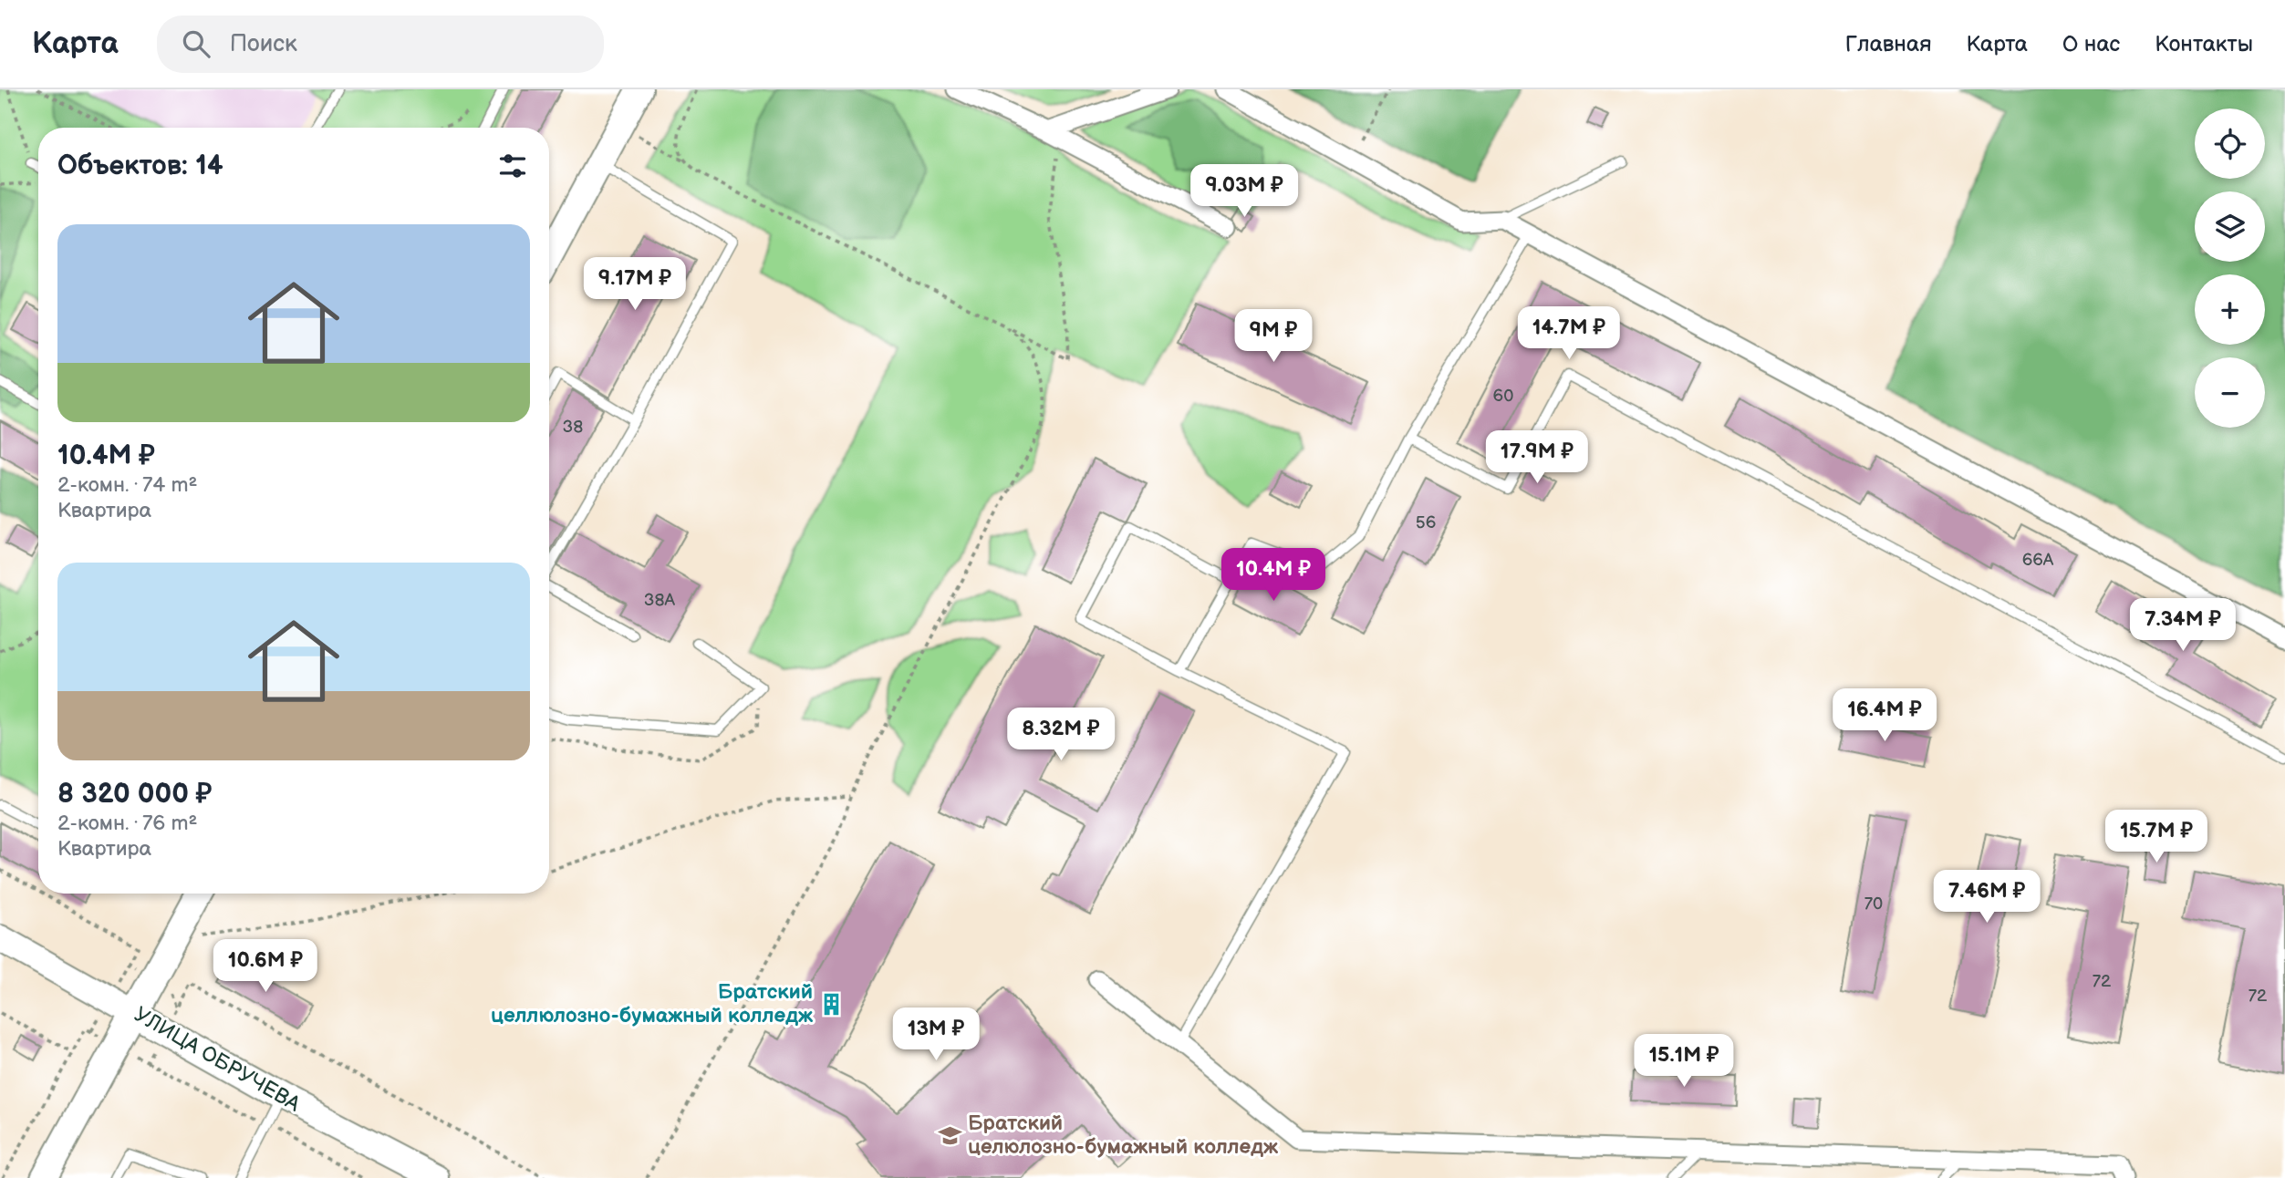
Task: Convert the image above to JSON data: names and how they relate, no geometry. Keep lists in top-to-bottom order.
{
  "streets": {
    "street": ["УЛИЦА ОБРУЧЕВА"]
  },
  "places": {
    "building": ["Братский целлюлозно-бумажный колледж"],
    "school or university": ["Братский целюлозно-бумажный колледж"]
  },
  "house_numbers": [
    "60",
    "38",
    "56",
    "66А",
    "38А",
    "70",
    "72",
    "72"
  ],
  "page": {
    "header": "Карта",
    "search": "Поиск",
    "nav": [
      "Главная",
      "Карта",
      "О нас",
      "Контакты"
    ],
    "map_buttons": ["+", "−"],
    "heading": "Объектов: 14",
    "price": [
      "9.03M ₽",
      "9.17M ₽",
      "14.7M ₽",
      "9M ₽",
      "17.9M ₽",
      "10.4M ₽",
      "7.34M ₽",
      "16.4M ₽",
      "8.32M ₽",
      "15.7M ₽",
      "7.46M ₽",
      "10.6M ₽",
      "13M ₽",
      "15.1M ₽"
    ],
    "list": [
      {
        "name": "10.4M ₽",
        "note": "2-комн. · 74 m² · Квартира"
      },
      {
        "name": "8 320 000 ₽",
        "note": "2-комн. · 76 m² · Квартира"
      }
    ]
  }
}
